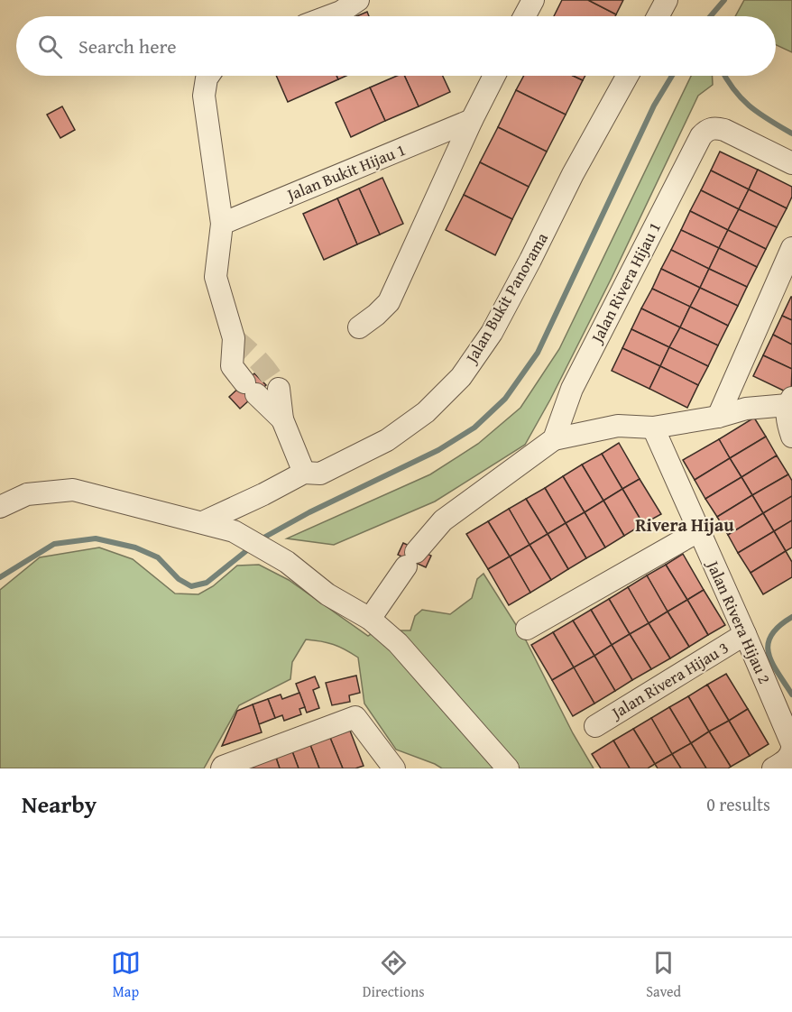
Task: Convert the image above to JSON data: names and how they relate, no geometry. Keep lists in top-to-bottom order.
{
  "streets": {
    "street": [
      "Jalan Bukit Hijau 1",
      "Jalan Rivera Hijau 1",
      "Jalan Bukit Panorama",
      "Jalan Rivera Hijau 2",
      "Jalan Rivera Hijau 3"
    ]
  },
  "crossings": [
    ["Jalan Rivera Hijau 2", "Jalan Rivera Hijau 3"]
  ],
  "districts": ["Rivera Hijau"],
  "page": {
    "search": "Search here",
    "heading": ["Nearby", "0 results"],
    "nav": ["Map", "Directions", "Saved"]
  }
}
